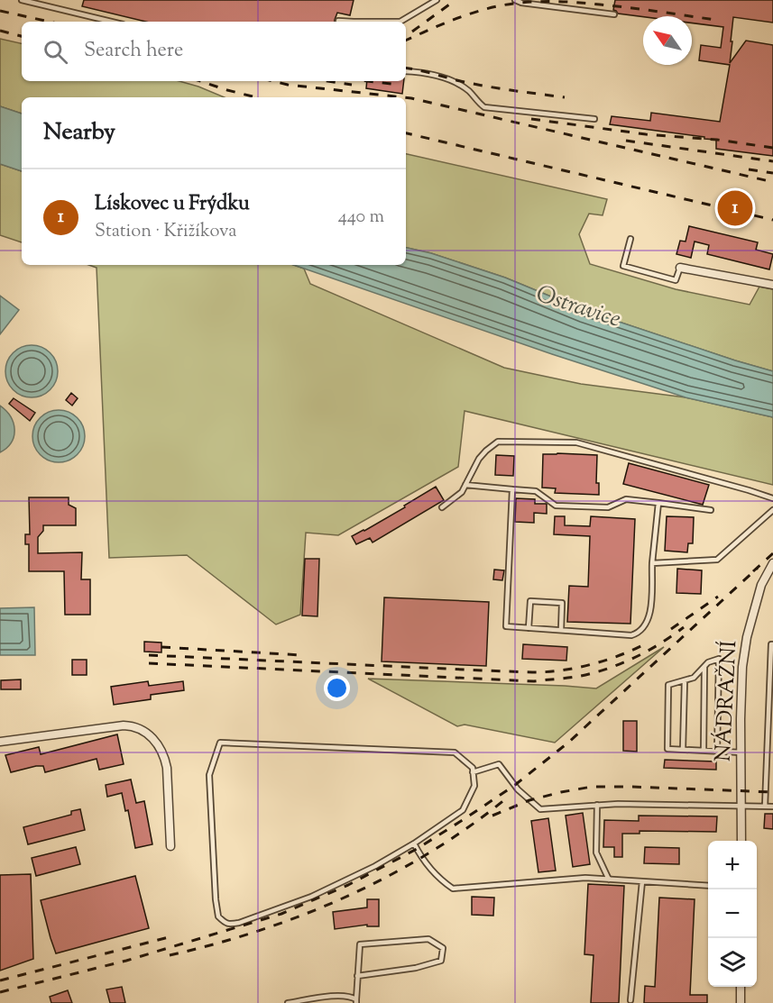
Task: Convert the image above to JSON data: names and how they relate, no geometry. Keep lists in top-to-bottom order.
{
  "streets": {
    "street": ["NÁDRAŽNÍ"]
  },
  "water": ["Ostravice"],
  "north": "top left",
  "page": {
    "search": "Search here",
    "heading": "Nearby",
    "list": [
      {
        "mark": "1",
        "name": "Lískovec u Frýdku",
        "note": "Station · Křižíkova",
        "value": "440 m"
      }
    ],
    "pins": "1",
    "map_buttons": ["+", "−"]
  }
}
